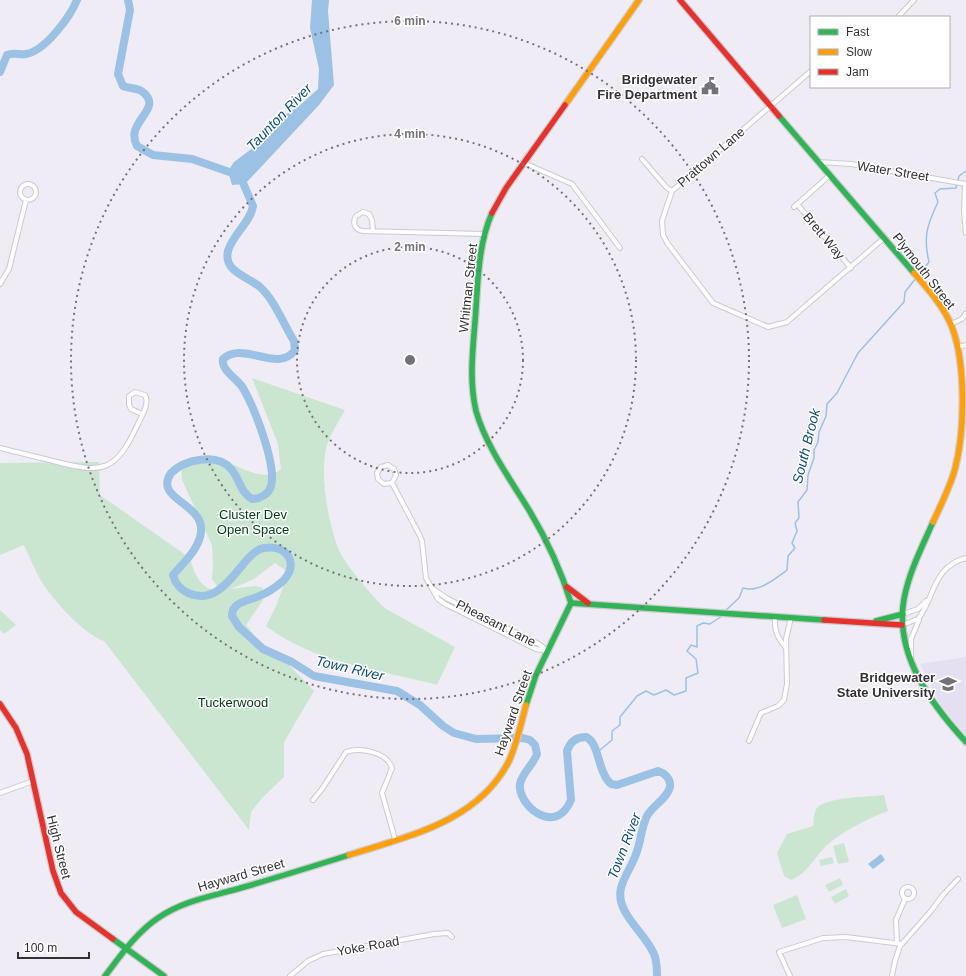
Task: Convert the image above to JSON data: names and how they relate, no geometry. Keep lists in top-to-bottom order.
{
  "streets": {
    "street": [
      "Prattown Lane",
      "Water Street",
      "Brett Way",
      "Plymouth Street",
      "Whitman Street",
      "Pheasant Lane",
      "Hayward Street",
      "High Street",
      "Yoke Road"
    ]
  },
  "crossings": [
    ["Prattown Lane", "Brett Way"],
    ["Prattown Lane", "Plymouth Street"],
    ["Water Street", "Plymouth Street"],
    ["Brett Way", "Plymouth Street"],
    ["Whitman Street", "Hayward Street"],
    ["Pheasant Lane", "Hayward Street"],
    ["Hayward Street", "High Street"]
  ],
  "water": ["Taunton River", "South Brook", "Town River"],
  "parks": ["Cluster Dev Open Space", "Tuckerwood"],
  "places": {
    "public building": ["Bridgewater Fire Department"],
    "school or university": ["Bridgewater State University"]
  },
  "legend": ["Fast", "Slow", "Jam"],
  "scale_bar": "100 m",
  "rings": ["6 min", "4 min", "2 min"]
}
